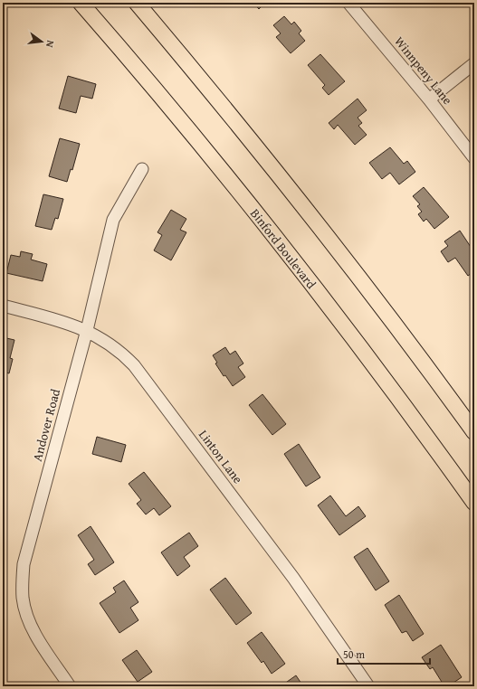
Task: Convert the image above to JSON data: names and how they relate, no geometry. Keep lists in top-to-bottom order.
{
  "streets": {
    "main road": ["Binford Boulevard"],
    "street": ["Winnpeny Lane", "Andover Road", "Linton Lane"]
  },
  "crossings": [
    ["Andover Road", "Linton Lane"]
  ],
  "scale_bar": "50 m",
  "north": "right"
}
